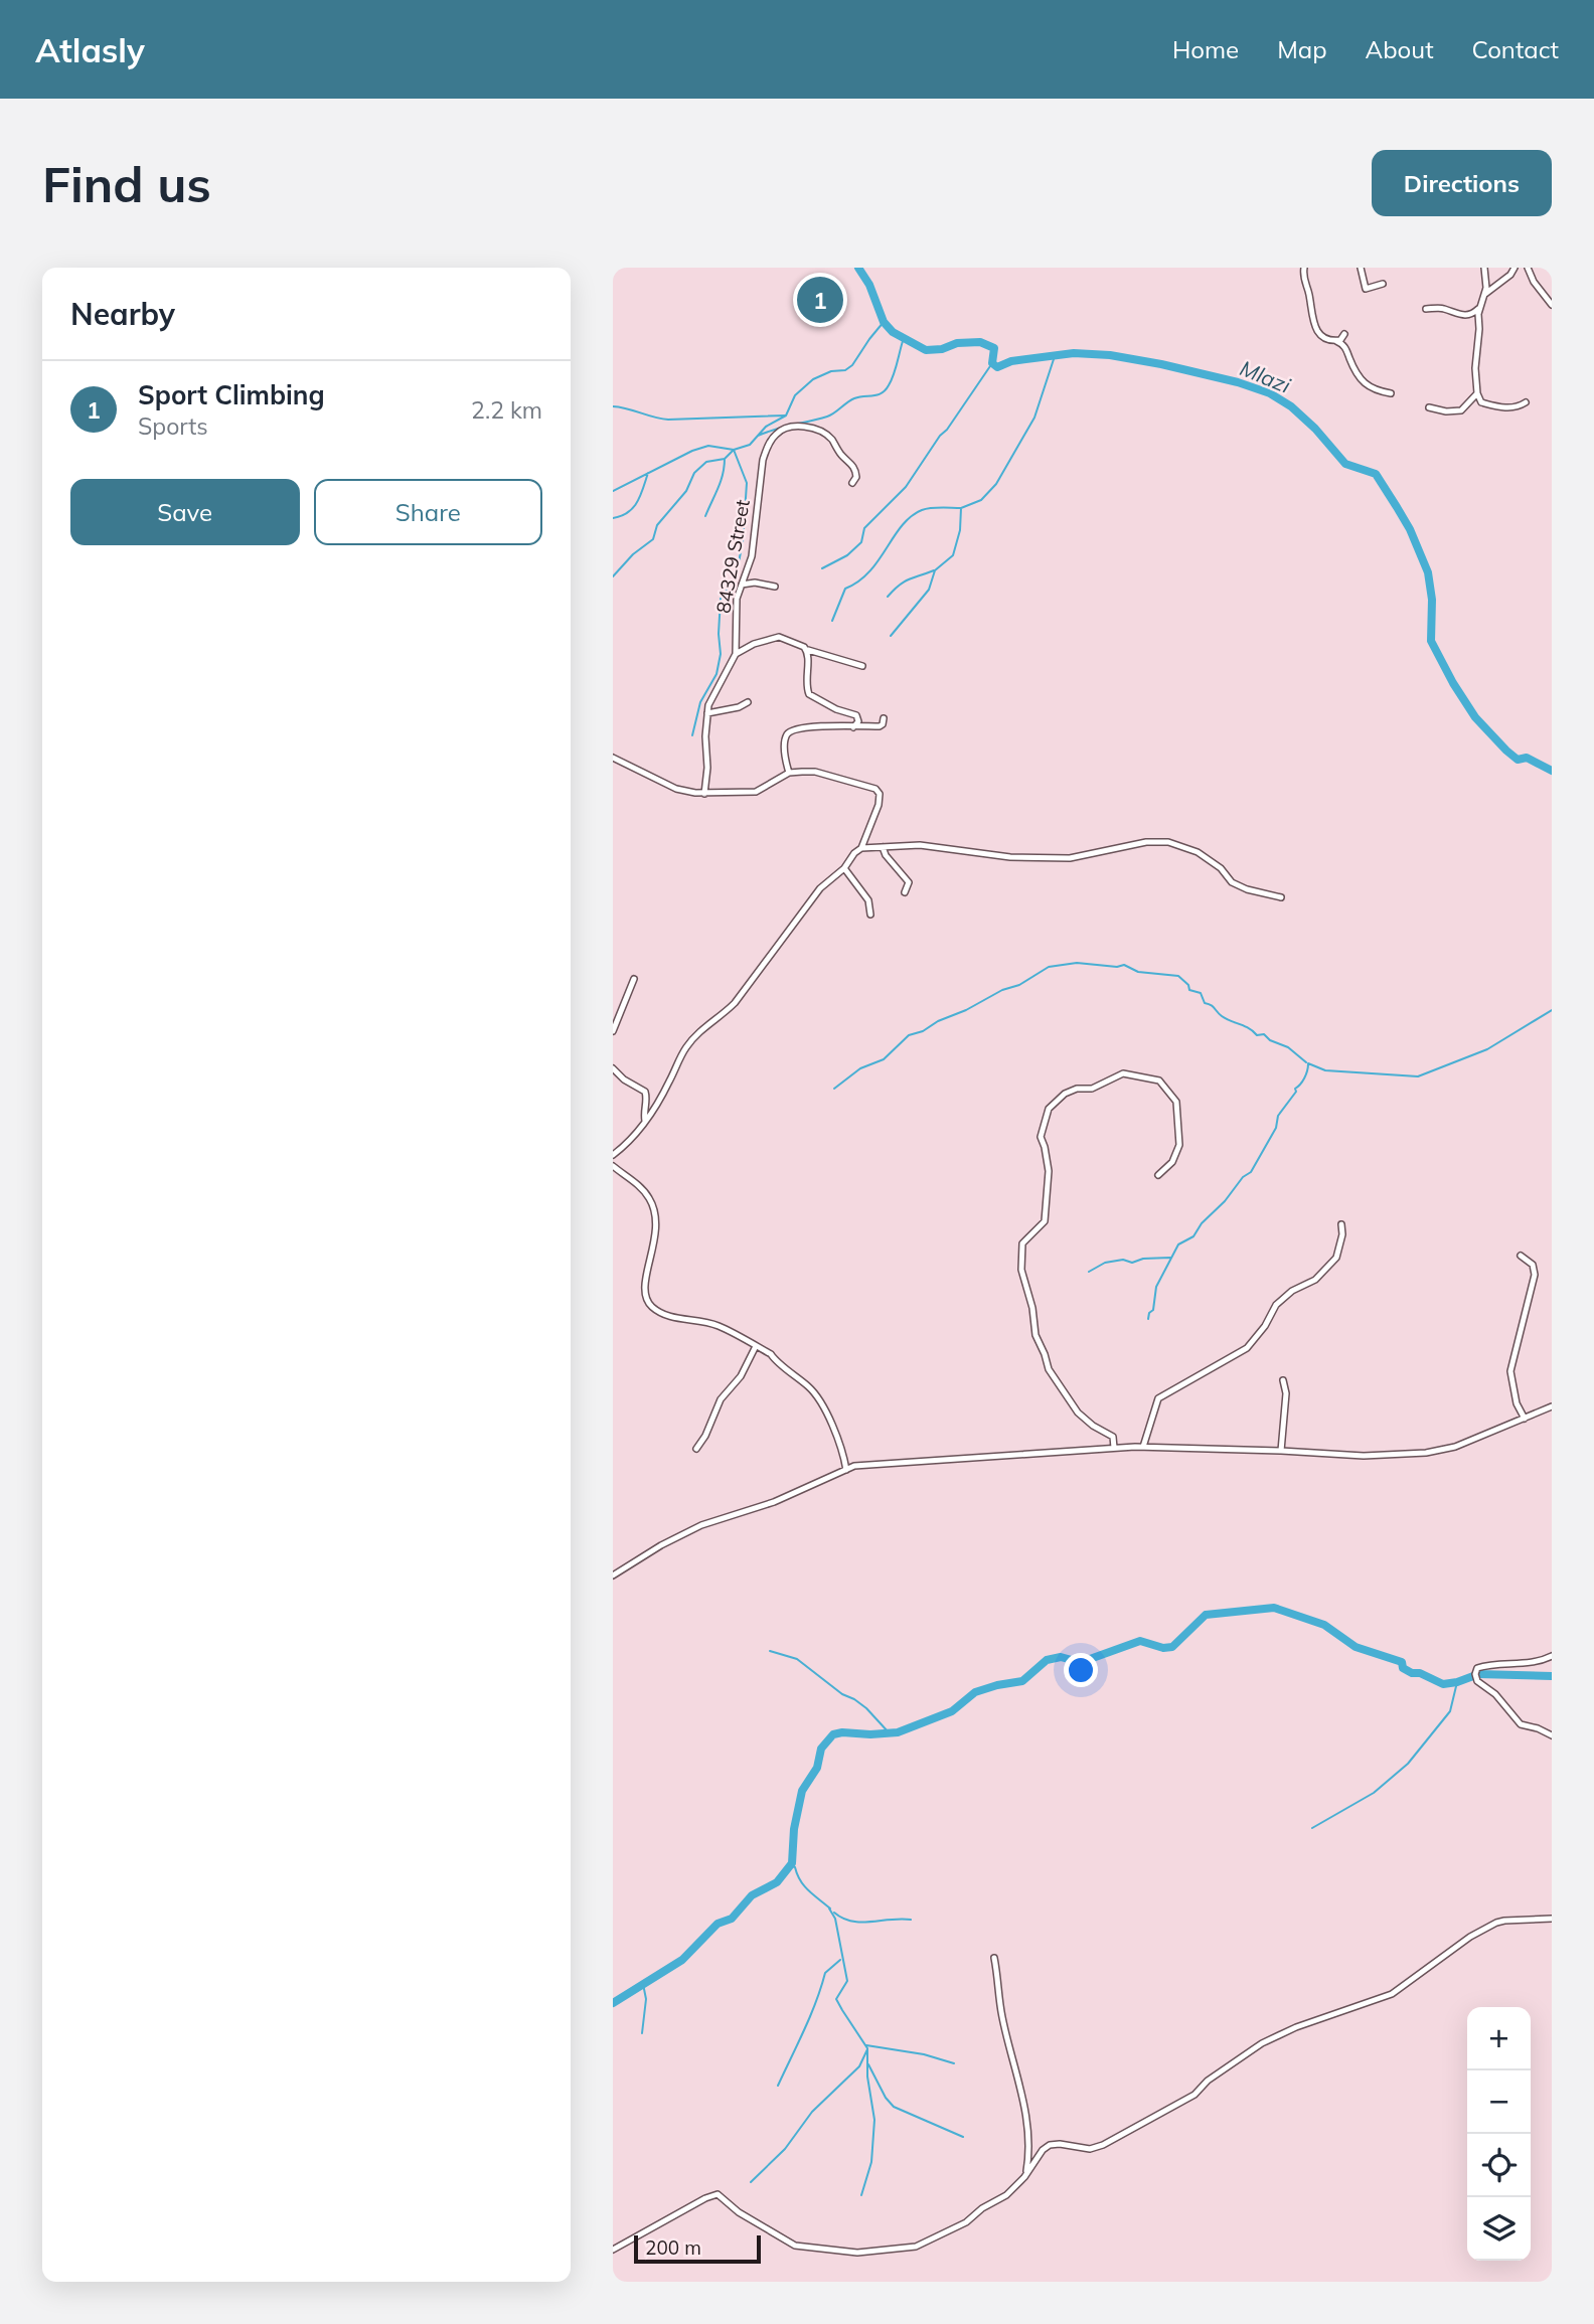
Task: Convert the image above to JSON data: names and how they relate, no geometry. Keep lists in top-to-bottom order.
{
  "streets": {
    "street": ["84329 Street"]
  },
  "water": ["Mlazi"],
  "scale_bar": "200 m",
  "page": {
    "header": "Atlasly",
    "nav": [
      "Home",
      "Map",
      "About",
      "Contact"
    ],
    "buttons": [
      "Directions",
      ["Save", "Share"]
    ],
    "title": "Find us",
    "heading": "Nearby",
    "pins": "1",
    "list": [
      {
        "mark": "1",
        "name": "Sport Climbing",
        "note": "Sports",
        "value": "2.2 km"
      }
    ],
    "map_buttons": ["+", "−"],
    "scale": "200 m"
  }
}
